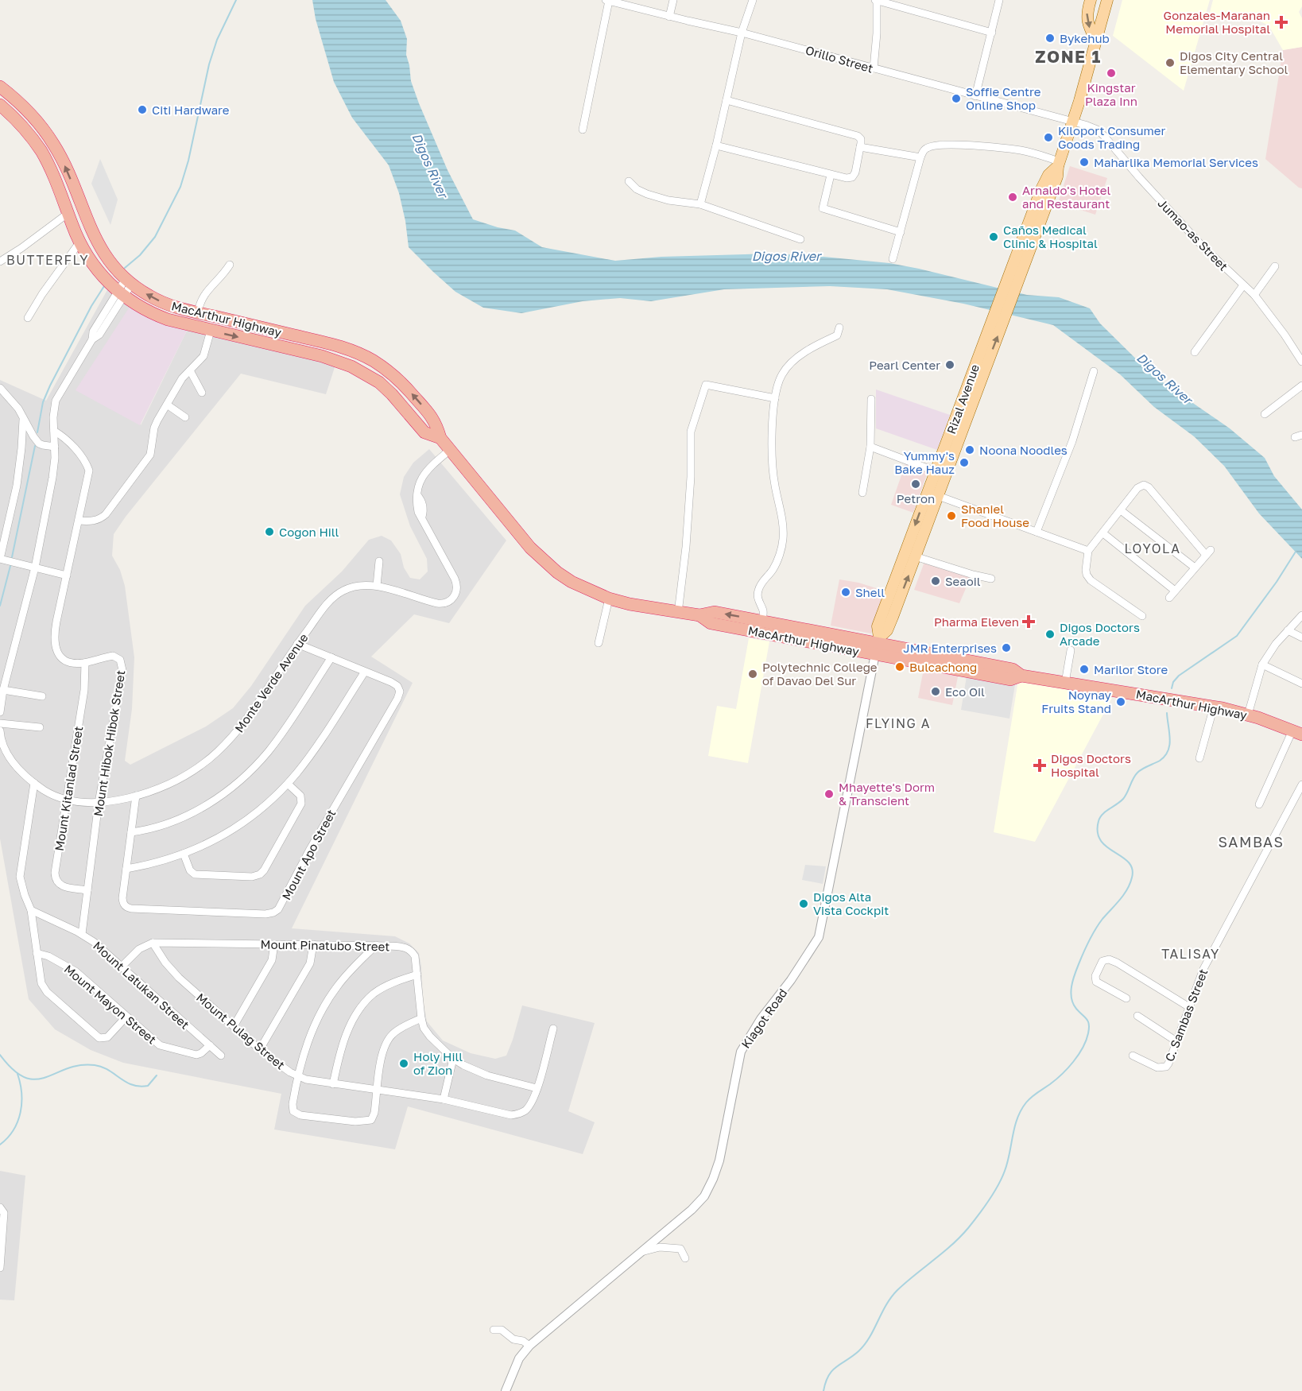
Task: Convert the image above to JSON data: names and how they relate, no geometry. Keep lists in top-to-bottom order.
{
  "streets": {
    "highway": ["MacArthur Highway"],
    "main road": ["Rizal Avenue"],
    "street": [
      "Orillo Street",
      "Jumao-as Street",
      "Monte Verde Avenue",
      "Mount Hibok Hibok Street",
      "Mount Kitanlad Street",
      "Mount Apo Street",
      "Mount Pinatubo Street",
      "Mount Latukan Street",
      "Mount Mayon Street",
      "C. Sambas Street",
      "Kiagot Road",
      "Mount Pulag Street"
    ]
  },
  "crossings": [
    ["Orillo Street", "Jumao-as Street"],
    ["Orillo Street", "Rizal Avenue"],
    ["Jumao-as Street", "Rizal Avenue"],
    ["MacArthur Highway", "Rizal Avenue"],
    ["MacArthur Highway", "Monte Verde Avenue"],
    ["MacArthur Highway", "Kiagot Road"],
    ["Rizal Avenue", "Kiagot Road"],
    ["Monte Verde Avenue", "Mount Hibok Hibok Street"],
    ["Monte Verde Avenue", "Mount Kitanlad Street"],
    ["Monte Verde Avenue", "Mount Apo Street"],
    ["Mount Hibok Hibok Street", "Mount Kitanlad Street"],
    ["Mount Hibok Hibok Street", "Mount Latukan Street"],
    ["Mount Pinatubo Street", "Mount Pulag Street"],
    ["Mount Latukan Street", "Mount Mayon Street"]
  ],
  "districts": [
    "ZONE 1",
    "BUTTERFLY",
    "LOYOLA",
    "FLYING A",
    "SAMBAS",
    "TALISAY"
  ],
  "water": ["Digos River"],
  "places": {
    "health": ["Gonzales-Maranan Memorial Hospital", "Pharma Eleven", "Digos Doctors Hospital"],
    "other": [
      "Bykehub",
      "Digos City Central Elementary School",
      "Kingstar Plaza Inn",
      "Soffie Centre Online Shop",
      "Citi Hardware",
      "Kiloport Consumer Goods Trading",
      "Maharlika Memorial Services",
      "Arnaldo's Hotel and Restaurant",
      "Caños Medical Clinic & Hospital",
      "Pearl Center",
      "Noona Noodles",
      "Yummy's Bake Hauz",
      "Petron",
      "Shaniel Food House",
      "Cogon Hill",
      "Seaoil",
      "Shell",
      "Digos Doctors Arcade",
      "JMR Enterprises",
      "Bulcachong",
      "Marilor Store",
      "Polytechnic College of Davao Del Sur",
      "Eco Oil",
      "Noynay Fruits Stand",
      "Mhayette's Dorm & Transcient",
      "Digos Alta Vista Cockpit",
      "Holy Hill of Zion"
    ]
  }
}
